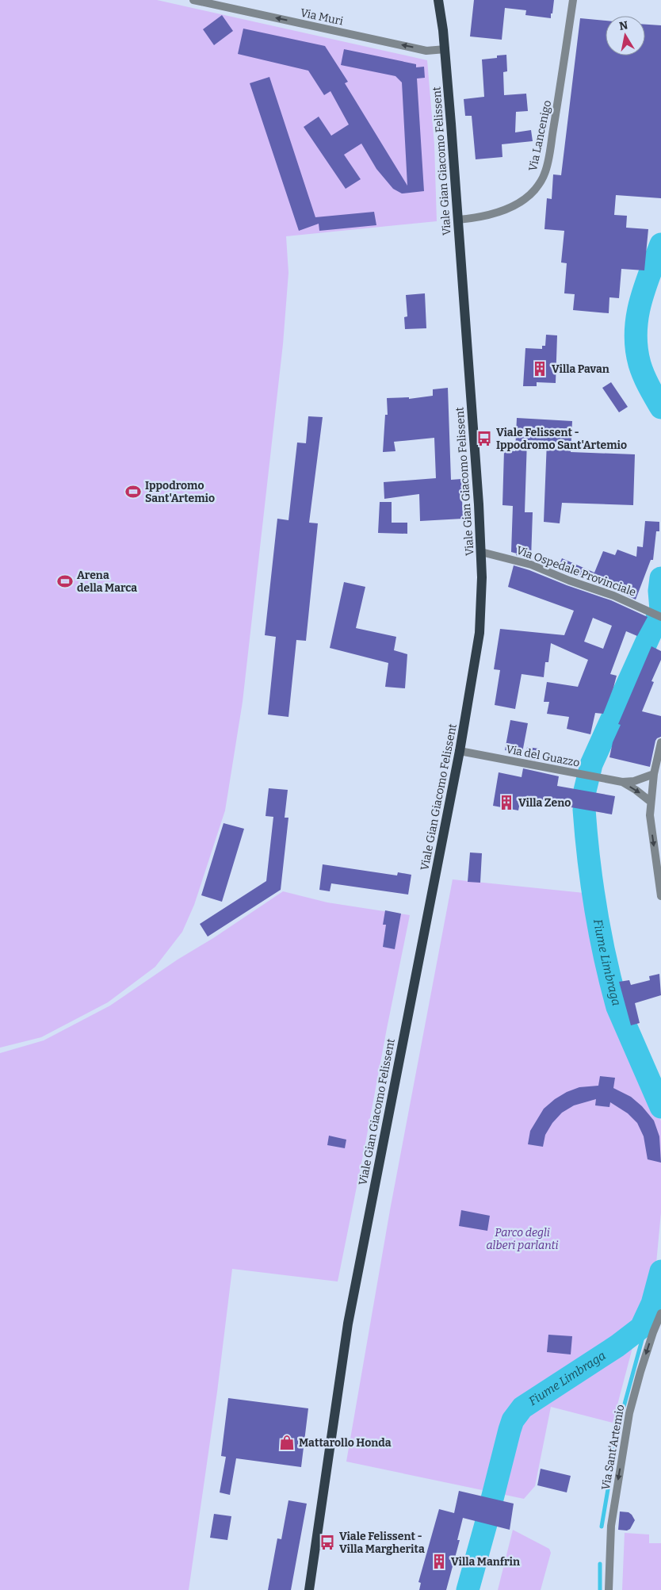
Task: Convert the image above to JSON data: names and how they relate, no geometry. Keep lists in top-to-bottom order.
{
  "streets": {
    "main road": ["Viale Gian Giacomo Felissent"],
    "street": [
      "Via Muri",
      "Via Lancenigo",
      "Via Ospedale Provinciale",
      "Via del Guazzo",
      "Via Sant'Artemio"
    ]
  },
  "crossings": [
    ["Via Muri", "Viale Gian Giacomo Felissent"],
    ["Via Lancenigo", "Viale Gian Giacomo Felissent"],
    ["Viale Gian Giacomo Felissent", "Via Ospedale Provinciale"],
    ["Viale Gian Giacomo Felissent", "Via del Guazzo"]
  ],
  "one_way": ["Via Muri", "Via Sant'Artemio"],
  "water": ["Fiume Limbraga"],
  "parks": ["Parco degli alberi parlanti"],
  "places": {
    "building": ["Villa Pavan", "Villa Zeno", "Villa Manfrin"],
    "bus stop": ["Viale Felissent - Ippodromo Sant'Artemio", "Viale Felissent - Villa Margherita"],
    "sports": ["Ippodromo Sant'Artemio", "Arena della Marca"],
    "shop": ["Mattarollo Honda"]
  },
  "north": "top"
}
